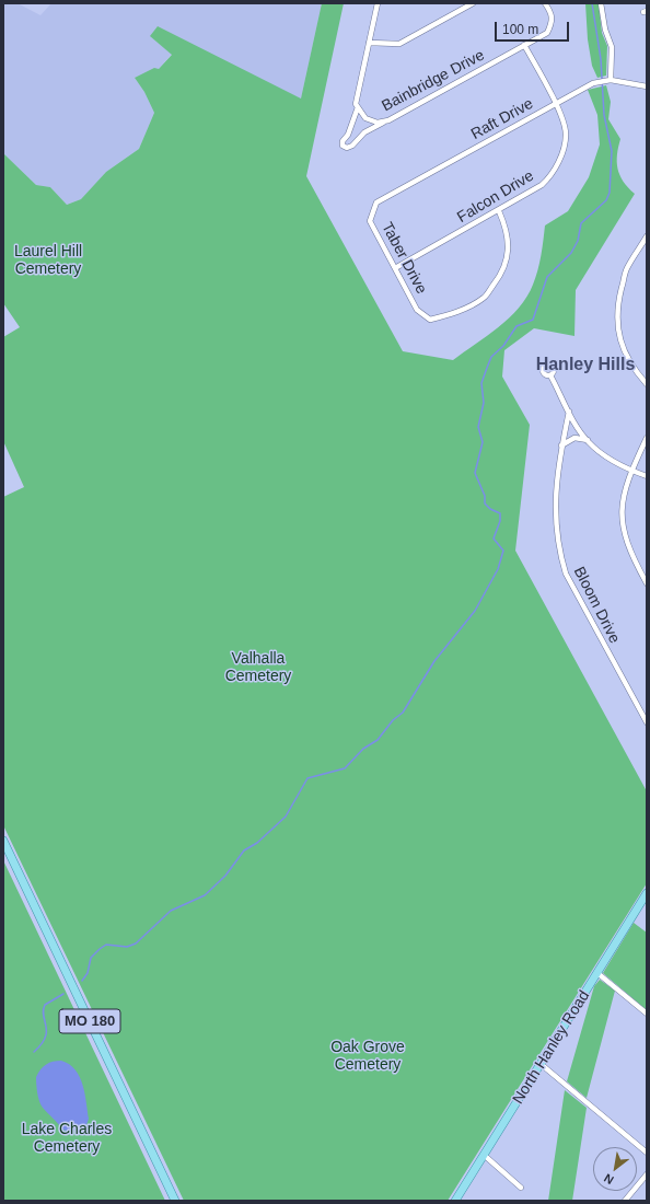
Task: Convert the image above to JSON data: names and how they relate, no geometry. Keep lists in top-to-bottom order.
{
  "streets": {
    "main road": ["MO 180", "North Hanley Road"],
    "street": [
      "Bainbridge Drive",
      "Raft Drive",
      "Falcon Drive",
      "Taber Drive",
      "Bloom Drive"
    ]
  },
  "crossings": [
    ["Bainbridge Drive", "Falcon Drive"],
    ["Raft Drive", "Falcon Drive"],
    ["Raft Drive", "Taber Drive"],
    ["Falcon Drive", "Taber Drive"]
  ],
  "districts": ["Hanley Hills"],
  "parks": [
    "Laurel Hill Cemetery",
    "Valhalla Cemetery",
    "Oak Grove Cemetery",
    "Lake Charles Cemetery"
  ],
  "scale_bar": "100 m",
  "north": "bottom left"
}
